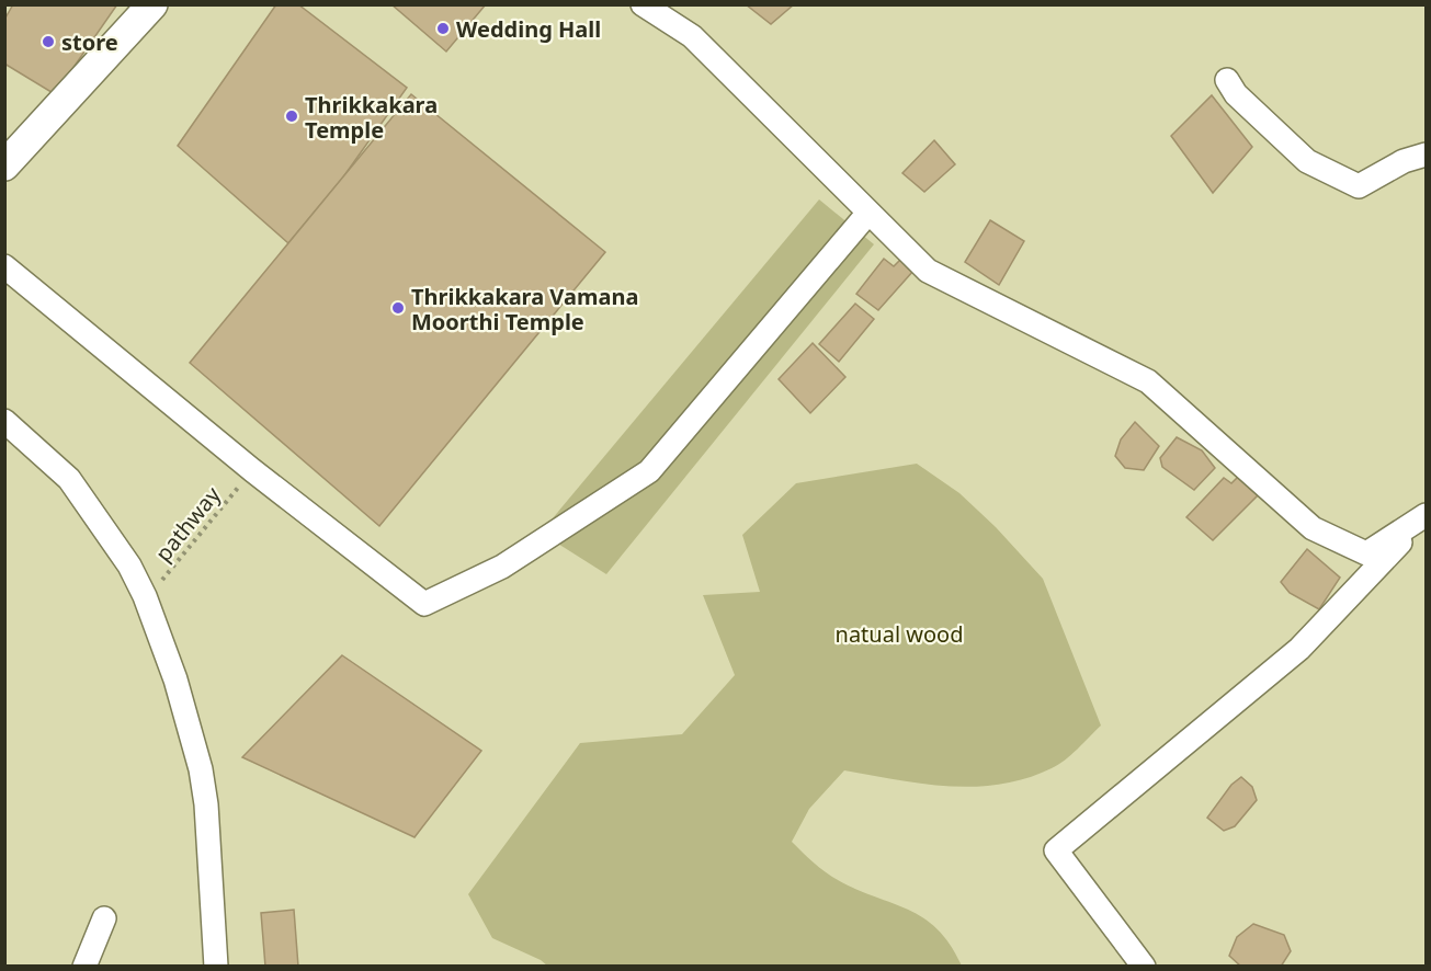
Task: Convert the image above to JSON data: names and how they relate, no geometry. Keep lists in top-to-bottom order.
{
  "streets": {
    "path": ["pathway"]
  },
  "parks": ["natual wood"],
  "places": [
    "Wedding Hall",
    "store",
    "Thrikkakara Temple",
    "Thrikkakara Vamana Moorthi Temple"
  ]
}
